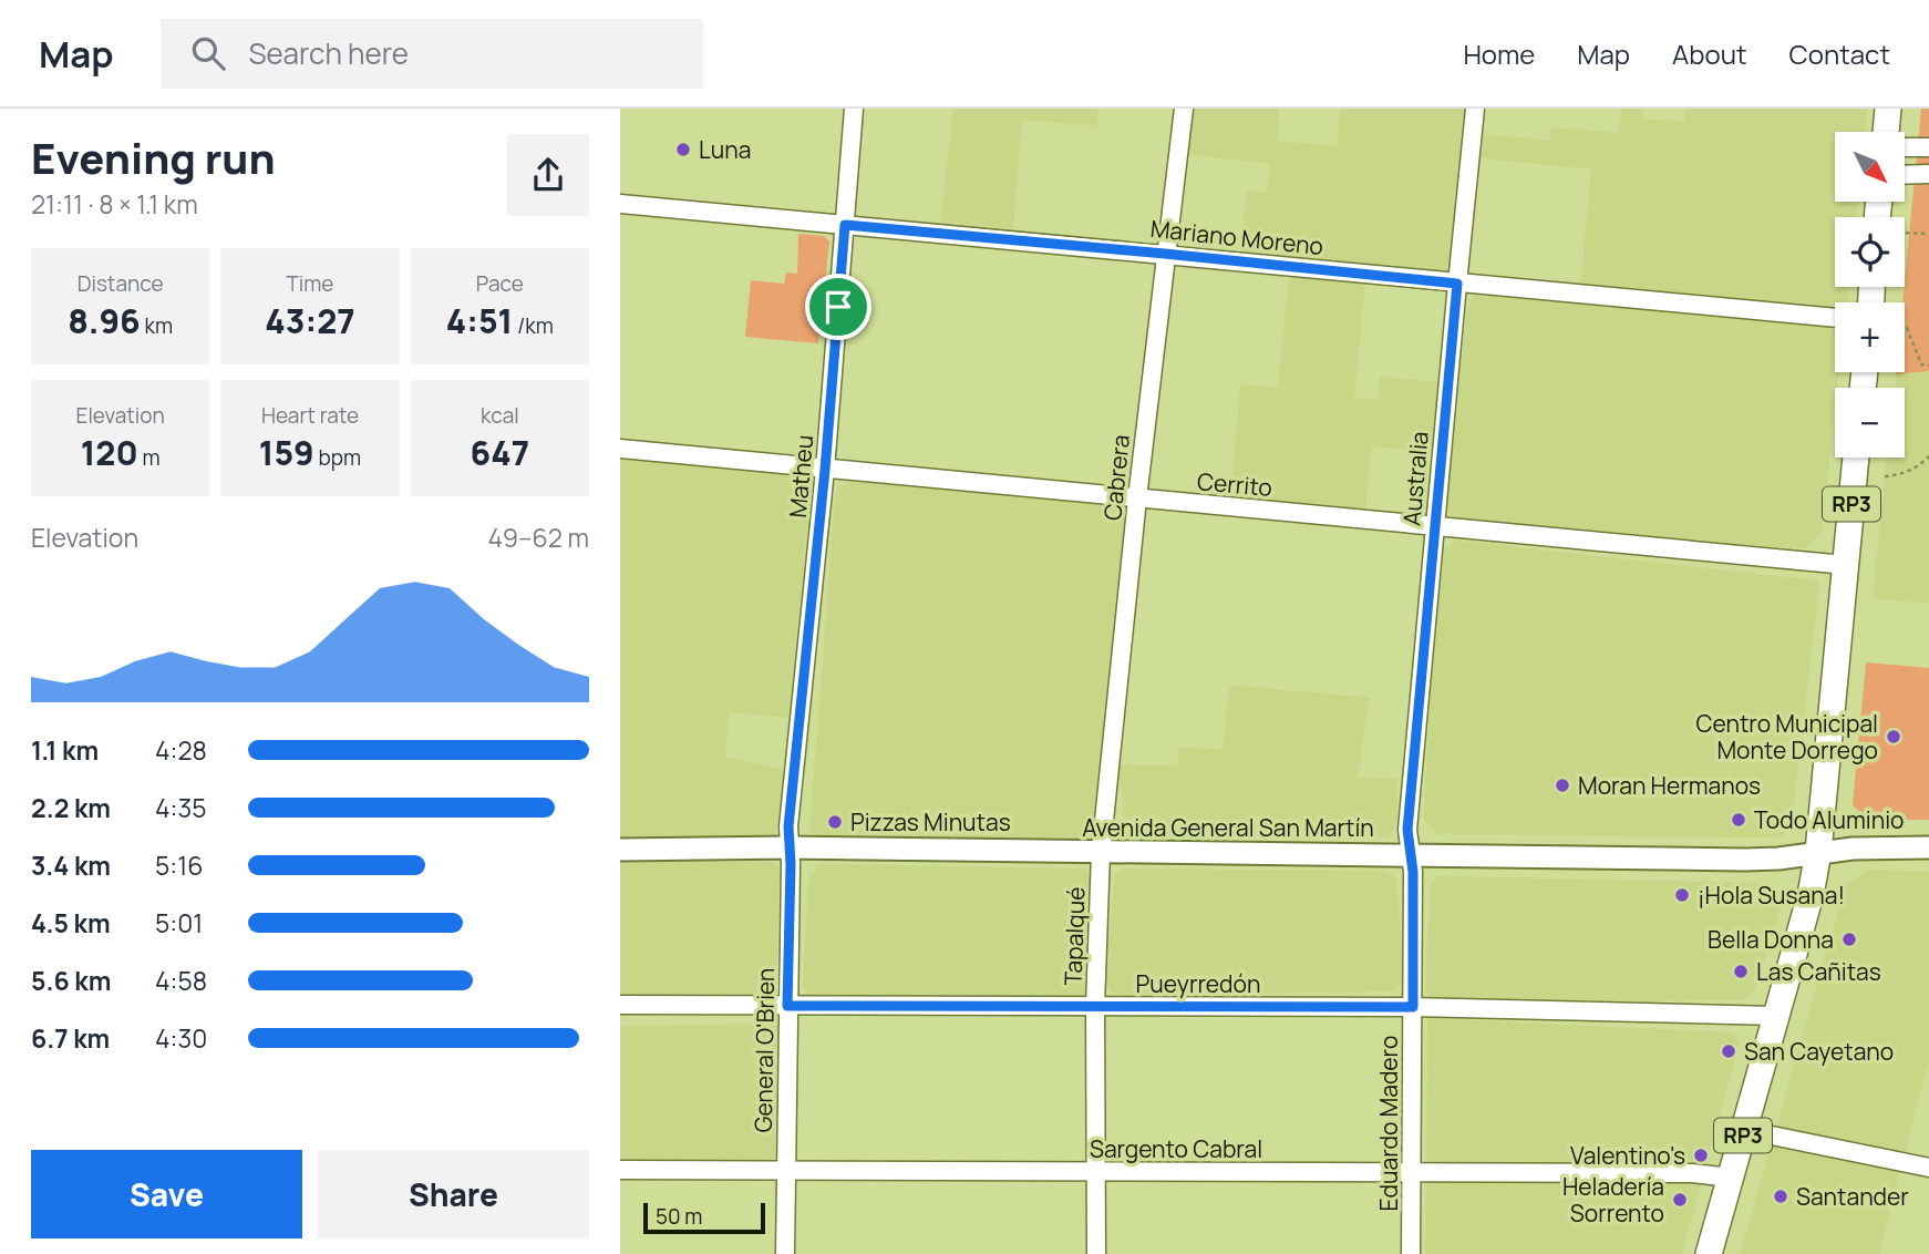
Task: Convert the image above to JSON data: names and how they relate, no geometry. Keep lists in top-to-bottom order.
{
  "streets": {
    "highway": ["RP3"],
    "main road": ["Avenida General San Martín"],
    "street": [
      "Mariano Moreno",
      "Matheu",
      "Cabrera",
      "Australia",
      "Cerrito",
      "Tapalqué",
      "Pueyrredón",
      "General O'Brien",
      "Eduardo Madero",
      "Sargento Cabral"
    ]
  },
  "crossings": [
    ["Mariano Moreno", "Matheu"],
    ["Mariano Moreno", "Cabrera"],
    ["Mariano Moreno", "Australia"],
    ["Matheu", "Cerrito"],
    ["Matheu", "Avenida General San Martín"],
    ["Matheu", "General O'Brien"],
    ["Cabrera", "Cerrito"],
    ["Cabrera", "Avenida General San Martín"],
    ["Cabrera", "Tapalqué"],
    ["Australia", "Cerrito"],
    ["Australia", "Avenida General San Martín"],
    ["Australia", "Eduardo Madero"],
    ["Cerrito", "RP3"],
    ["RP3", "Avenida General San Martín"],
    ["RP3", "Pueyrredón"],
    ["RP3", "Sargento Cabral"],
    ["Avenida General San Martín", "Tapalqué"],
    ["Avenida General San Martín", "General O'Brien"],
    ["Avenida General San Martín", "Eduardo Madero"],
    ["Tapalqué", "Pueyrredón"],
    ["Tapalqué", "Sargento Cabral"],
    ["Pueyrredón", "General O'Brien"],
    ["Pueyrredón", "Eduardo Madero"],
    ["General O'Brien", "Sargento Cabral"],
    ["Eduardo Madero", "Sargento Cabral"]
  ],
  "places": [
    "Luna",
    "Centro Municipal Monte Dorrego",
    "Moran Hermanos",
    "Todo Aluminio",
    "Pizzas Minutas",
    "¡Hola Susana!",
    "Bella Donna",
    "Las Cañitas",
    "San Cayetano",
    "Valentino's",
    "Santander",
    "Heladería Sorrento"
  ],
  "scale_bar": "50 m",
  "north": "bottom right",
  "page": {
    "header": "Map",
    "search": "Search here",
    "nav": [
      "Home",
      "Map",
      "About",
      "Contact"
    ],
    "heading": ["Evening run", "21:11 · 8 × 1.1 km"],
    "map_buttons": ["+", "−"],
    "stats": [
      ["Distance", "8.96 km"],
      ["Time", "43:27"],
      ["Pace", "4:51 /km"],
      ["Elevation", "120 m"],
      ["Heart rate", "159 bpm"],
      ["kcal", "647"]
    ],
    "chart": ["Elevation", "49–62 m"],
    "list": [
      {
        "name": "1.1 km",
        "note": "4:28"
      },
      {
        "name": "2.2 km",
        "note": "4:35"
      },
      {
        "name": "3.4 km",
        "note": "5:16"
      },
      {
        "name": "4.5 km",
        "note": "5:01"
      },
      {
        "name": "5.6 km",
        "note": "4:58"
      },
      {
        "name": "6.7 km",
        "note": "4:30"
      }
    ],
    "buttons": ["Save", "Share"],
    "scale": "50 m"
  }
}
